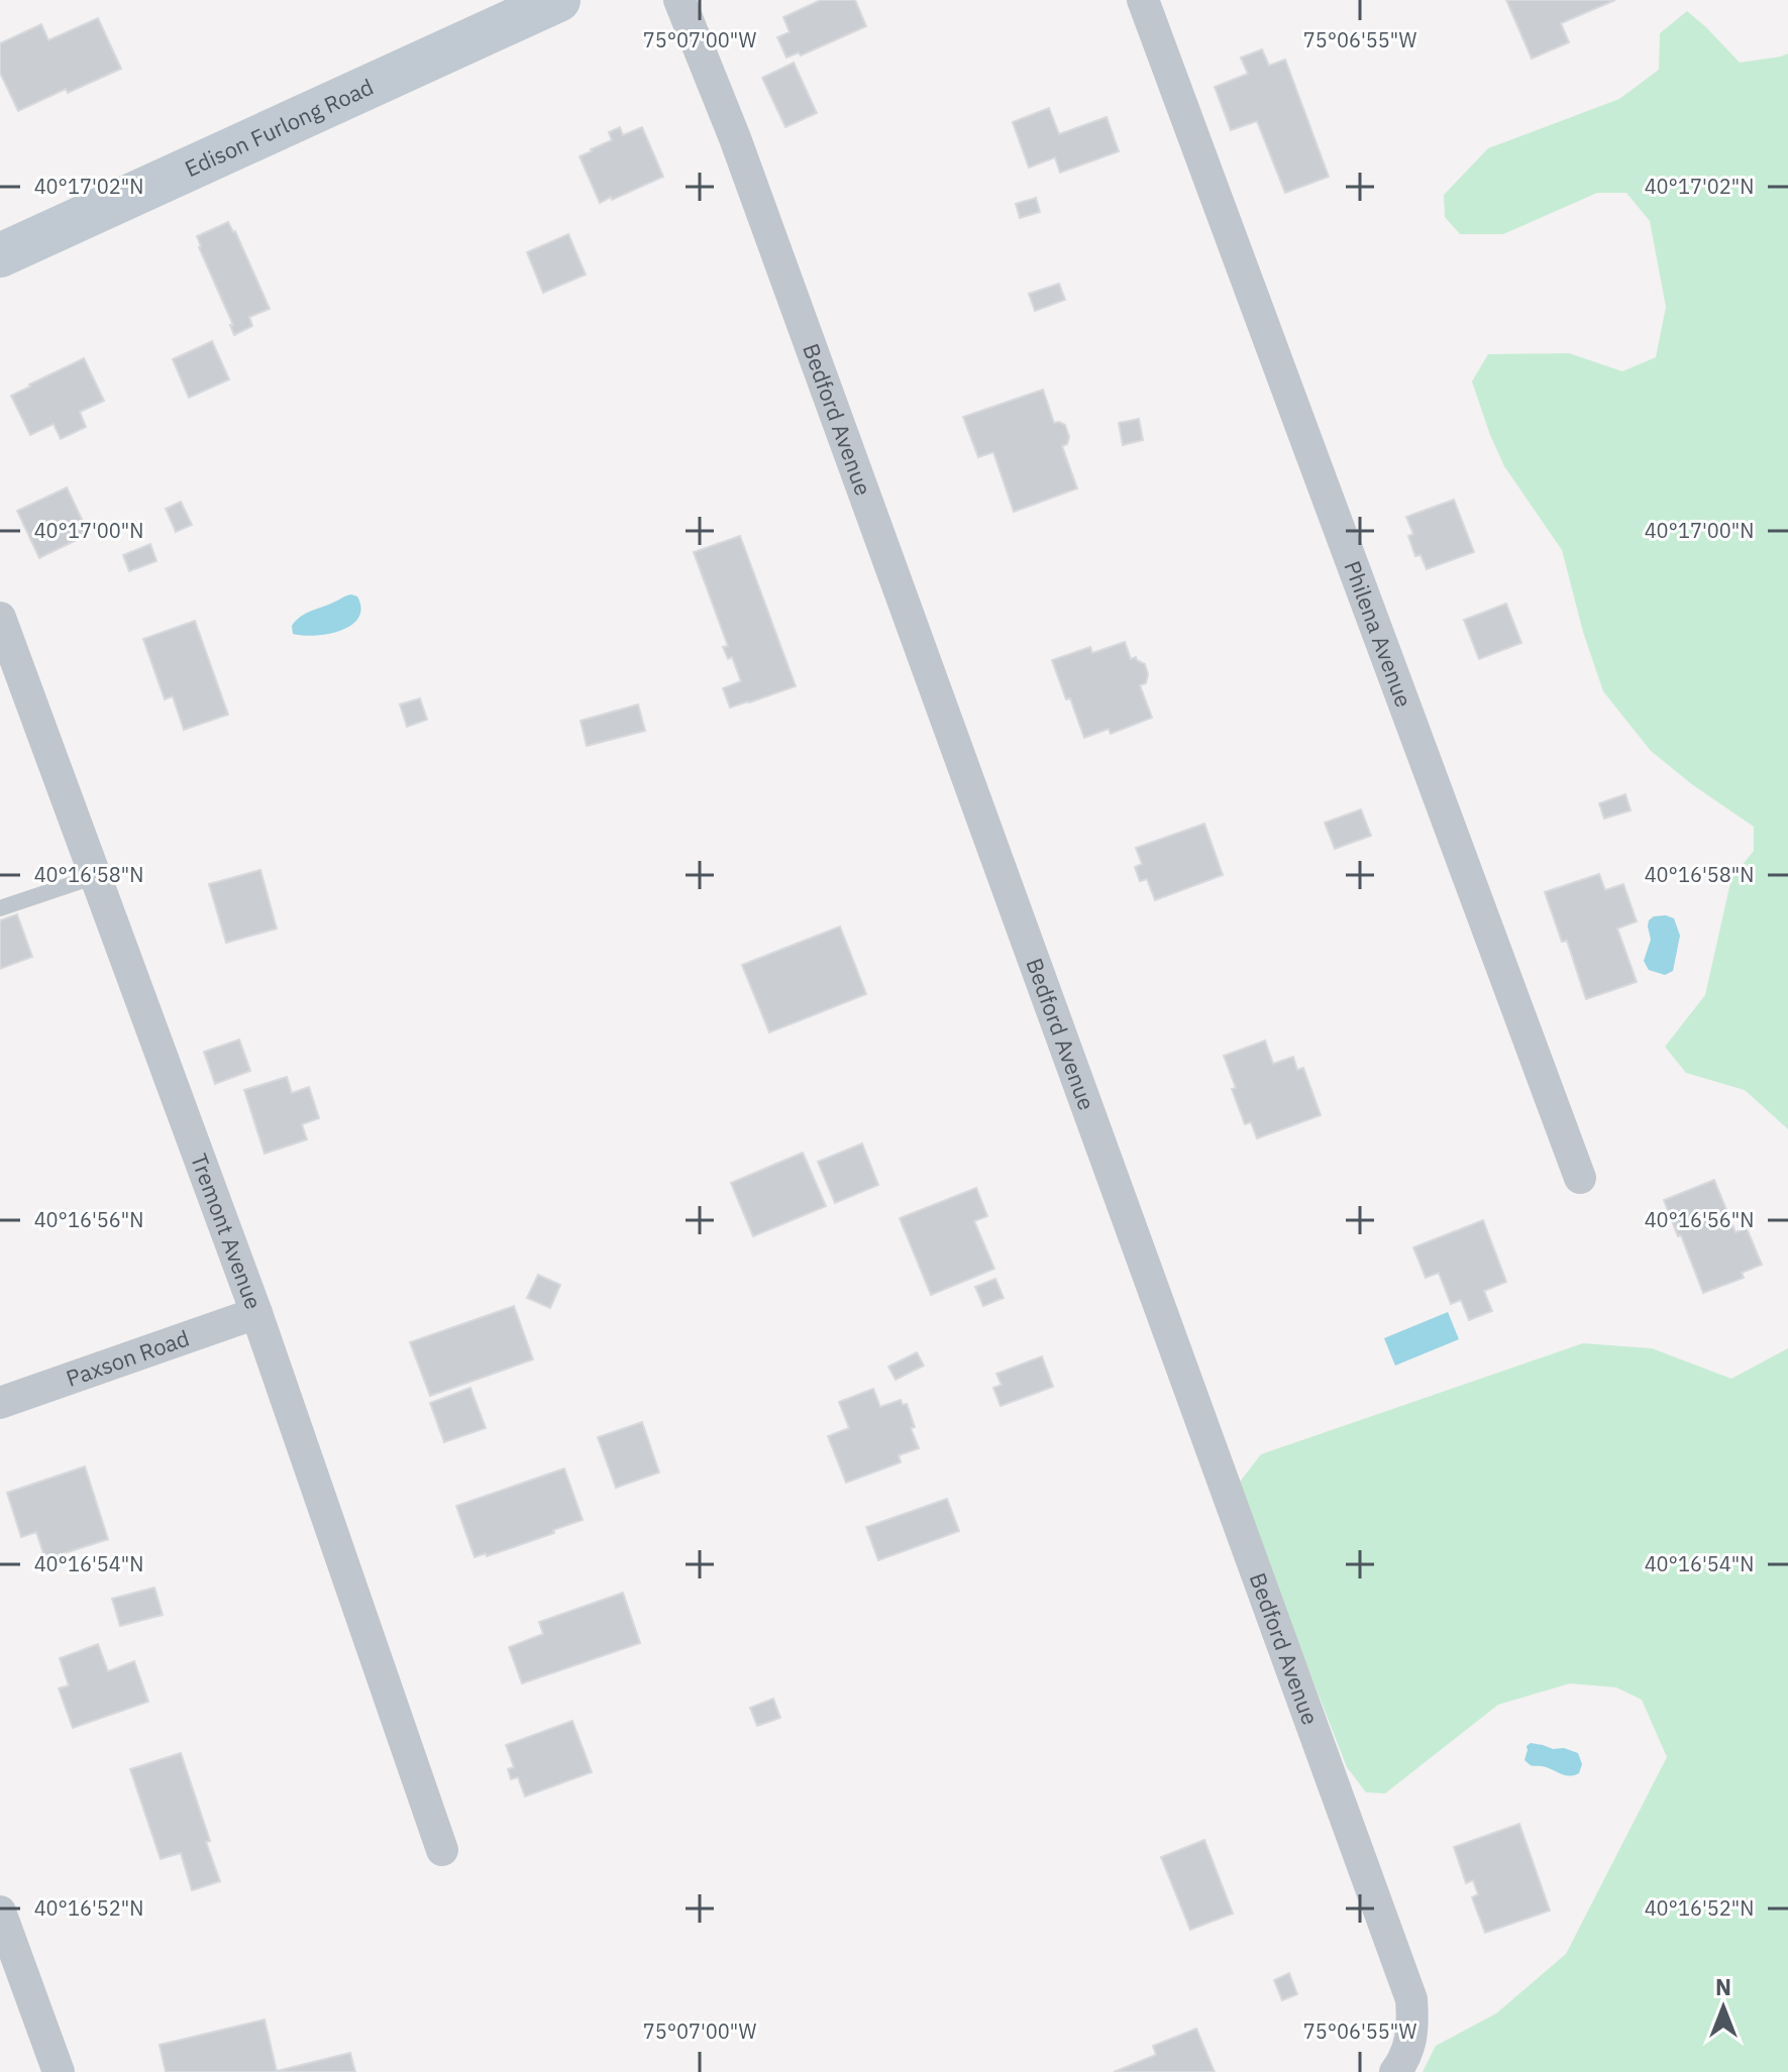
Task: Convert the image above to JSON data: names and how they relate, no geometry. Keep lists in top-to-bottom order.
{
  "streets": {
    "main road": ["Edison Furlong Road"],
    "street": [
      "Bedford Avenue",
      "Philena Avenue",
      "Tremont Avenue",
      "Paxson Road"
    ]
  },
  "crossings": [
    ["Tremont Avenue", "Paxson Road"]
  ],
  "north": "top",
  "coordinates": [
    "75°07'00\"W",
    "75°06'55\"W",
    "40°17'02\"N",
    "40°17'00\"N",
    "40°16'58\"N",
    "40°16'56\"N",
    "40°16'54\"N",
    "40°16'52\"N"
  ]
}
